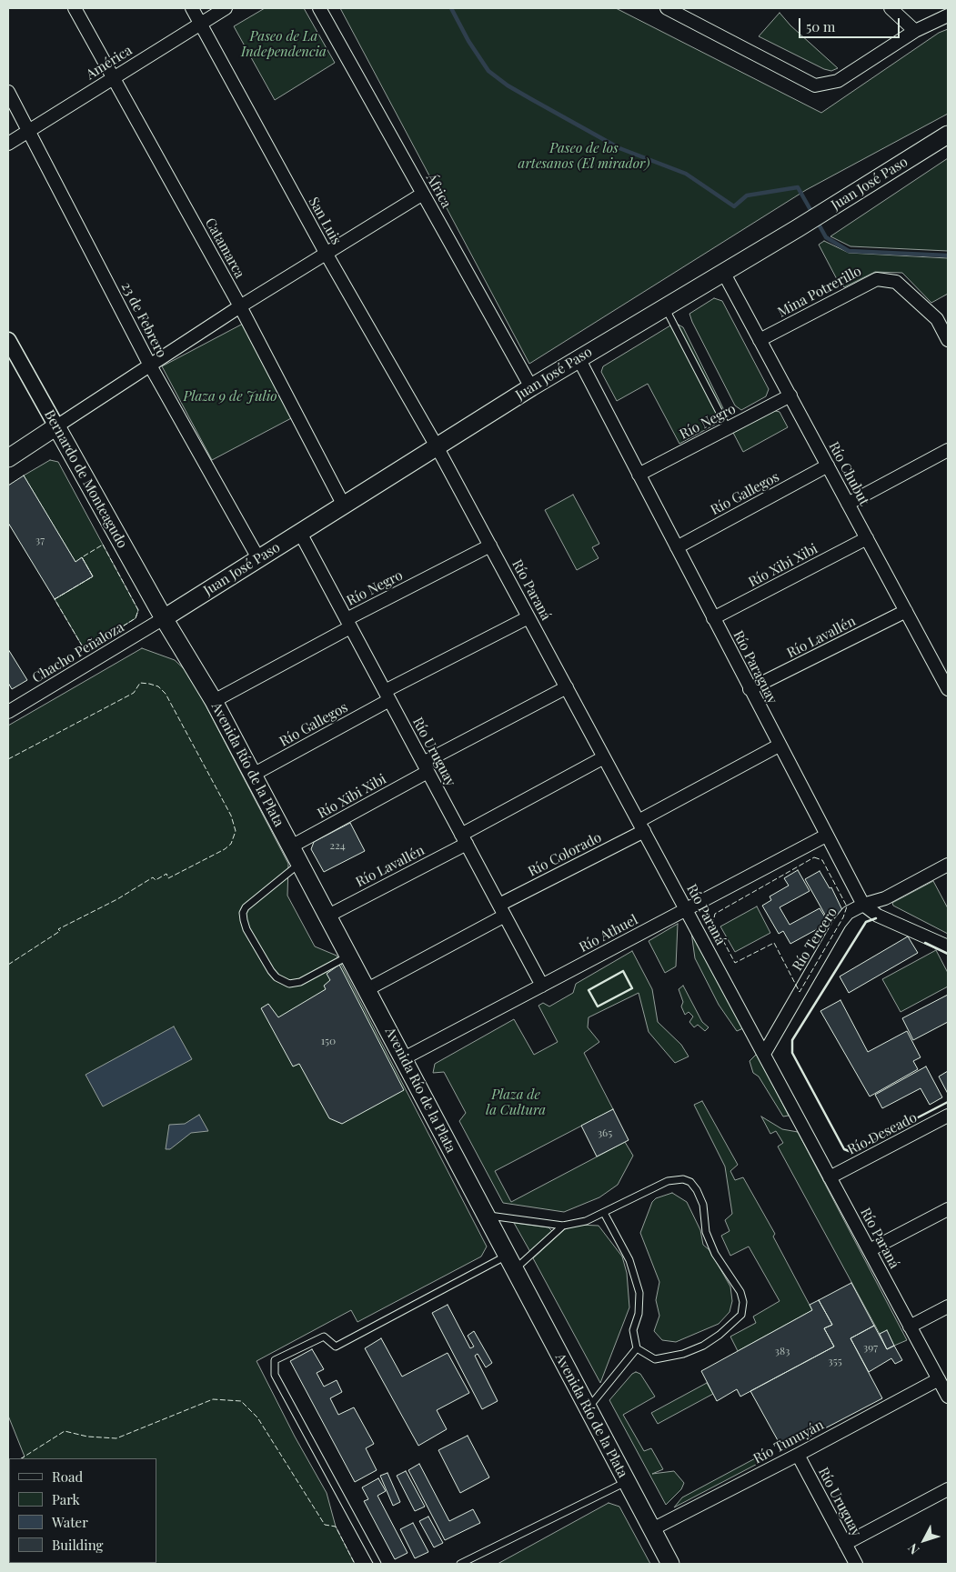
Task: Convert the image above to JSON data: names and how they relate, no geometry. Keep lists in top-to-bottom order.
{
  "streets": {
    "main road": ["Juan José Paso", "Bernardo de Monteagudo", "Avenida Río de la Plata"],
    "street": [
      "América",
      "África",
      "San Luis",
      "Catamarca",
      "Mina Potrerillo",
      "23 de Febrero",
      "Río Negro",
      "Río Chubut",
      "Río Gallegos",
      "Río Xibi Xibi",
      "Río Paraná",
      "Río Lavallén",
      "Chacho Peñaloza",
      "Río Paraguay",
      "Río Uruguay",
      "Río Colorado",
      "Río Athuel",
      "Río Tercero",
      "Río Deseado",
      "Río Tunuyán"
    ]
  },
  "crossings": [
    ["América", "San Luis"],
    ["América", "Catamarca"],
    ["América", "23 de Febrero"],
    ["Juan José Paso", "África"],
    ["Juan José Paso", "San Luis"],
    ["Juan José Paso", "Catamarca"],
    ["Juan José Paso", "23 de Febrero"],
    ["Juan José Paso", "Río Chubut"],
    ["Juan José Paso", "Bernardo de Monteagudo"],
    ["Juan José Paso", "Río Paraná"],
    ["Juan José Paso", "Chacho Peñaloza"],
    ["Juan José Paso", "Río Paraguay"],
    ["Juan José Paso", "Río Uruguay"],
    ["Juan José Paso", "Avenida Río de la Plata"],
    ["San Luis", "Río Paraná"],
    ["Mina Potrerillo", "Río Chubut"],
    ["Río Negro", "Río Chubut"],
    ["Río Negro", "Río Paraná"],
    ["Río Negro", "Río Paraguay"],
    ["Río Negro", "Río Uruguay"],
    ["Río Negro", "Avenida Río de la Plata"],
    ["Río Chubut", "Río Gallegos"],
    ["Río Chubut", "Río Xibi Xibi"],
    ["Río Chubut", "Río Lavallén"],
    ["Bernardo de Monteagudo", "Chacho Peñaloza"],
    ["Bernardo de Monteagudo", "Avenida Río de la Plata"],
    ["Río Gallegos", "Río Paraná"],
    ["Río Gallegos", "Río Paraguay"],
    ["Río Gallegos", "Río Uruguay"],
    ["Río Gallegos", "Avenida Río de la Plata"],
    ["Río Xibi Xibi", "Río Paraná"],
    ["Río Xibi Xibi", "Río Paraguay"],
    ["Río Xibi Xibi", "Río Uruguay"],
    ["Río Xibi Xibi", "Avenida Río de la Plata"],
    ["Río Paraná", "Río Lavallén"],
    ["Río Paraná", "Río Colorado"],
    ["Río Paraná", "Río Athuel"],
    ["Río Paraná", "Río Tercero"],
    ["Río Paraná", "Río Deseado"],
    ["Río Paraná", "Río Tunuyán"],
    ["Río Lavallén", "Río Paraguay"],
    ["Río Lavallén", "Río Uruguay"],
    ["Río Lavallén", "Avenida Río de la Plata"],
    ["Chacho Peñaloza", "Avenida Río de la Plata"],
    ["Río Paraguay", "Río Colorado"],
    ["Río Paraguay", "Río Athuel"],
    ["Río Paraguay", "Río Tercero"],
    ["Río Uruguay", "Río Colorado"],
    ["Río Uruguay", "Río Athuel"],
    ["Río Uruguay", "Río Tunuyán"],
    ["Avenida Río de la Plata", "Río Colorado"],
    ["Avenida Río de la Plata", "Río Athuel"],
    ["Avenida Río de la Plata", "Río Tunuyán"]
  ],
  "parks": [
    "Paseo de La Independencia",
    "Paseo de los artesanos (El mirador)",
    "Plaza 9 de Julio",
    "Plaza de la Cultura"
  ],
  "house_numbers": [
    "37",
    "224",
    "150",
    "365",
    "397",
    "383",
    "355"
  ],
  "legend": [
    "Road",
    "Park",
    "Water",
    "Building"
  ],
  "scale_bar": "50 m",
  "north": "bottom left"
}
